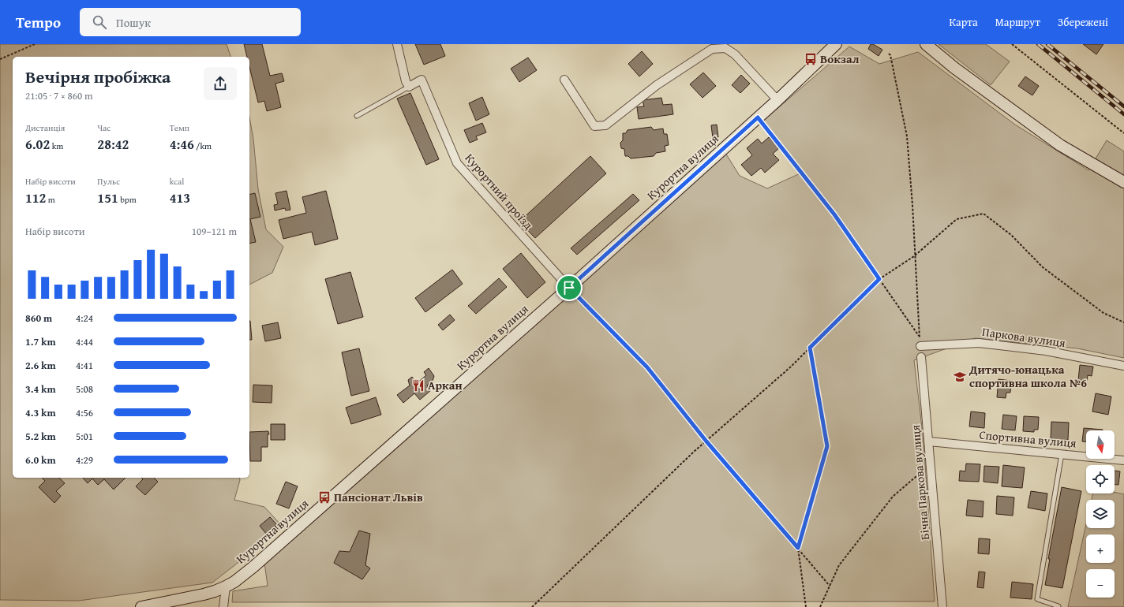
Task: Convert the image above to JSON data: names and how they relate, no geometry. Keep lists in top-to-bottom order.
{
  "streets": {
    "main road": ["Курортна вулиця"],
    "street": [
      "Курортний проїзд",
      "Паркова вулиця",
      "Спортивна вулиця",
      "Бічна Паркова вулиця"
    ]
  },
  "crossings": [
    ["Курортна вулиця", "Курортний проїзд"],
    ["Спортивна вулиця", "Бічна Паркова вулиця"]
  ],
  "places": {
    "bus stop": ["Вокзал", "Пансіонат Львів"],
    "school or university": ["Дитячо-юнацька спортивна школа №6"],
    "restaurant": ["Аркан"]
  },
  "north": "bottom",
  "page": {
    "header": "Tempo",
    "search": "Пошук",
    "nav": ["Карта", "Маршрут", "Збережені"],
    "heading": ["Вечірня пробіжка", "21:05 · 7 × 860 m"],
    "stats": [
      ["Дистанція", "6.02 km"],
      ["Час", "28:42"],
      ["Темп", "4:46 /km"],
      ["Набір висоти", "112 m"],
      ["Пульс", "151 bpm"],
      ["kcal", "413"]
    ],
    "chart": ["Набір висоти", "109–121 m"],
    "list": [
      {
        "name": "860 m",
        "note": "4:24"
      },
      {
        "name": "1.7 km",
        "note": "4:44"
      },
      {
        "name": "2.6 km",
        "note": "4:41"
      },
      {
        "name": "3.4 km",
        "note": "5:08"
      },
      {
        "name": "4.3 km",
        "note": "4:56"
      },
      {
        "name": "5.2 km",
        "note": "5:01"
      },
      {
        "name": "6.0 km",
        "note": "4:29"
      }
    ],
    "map_buttons": ["+", "−"]
  }
}
